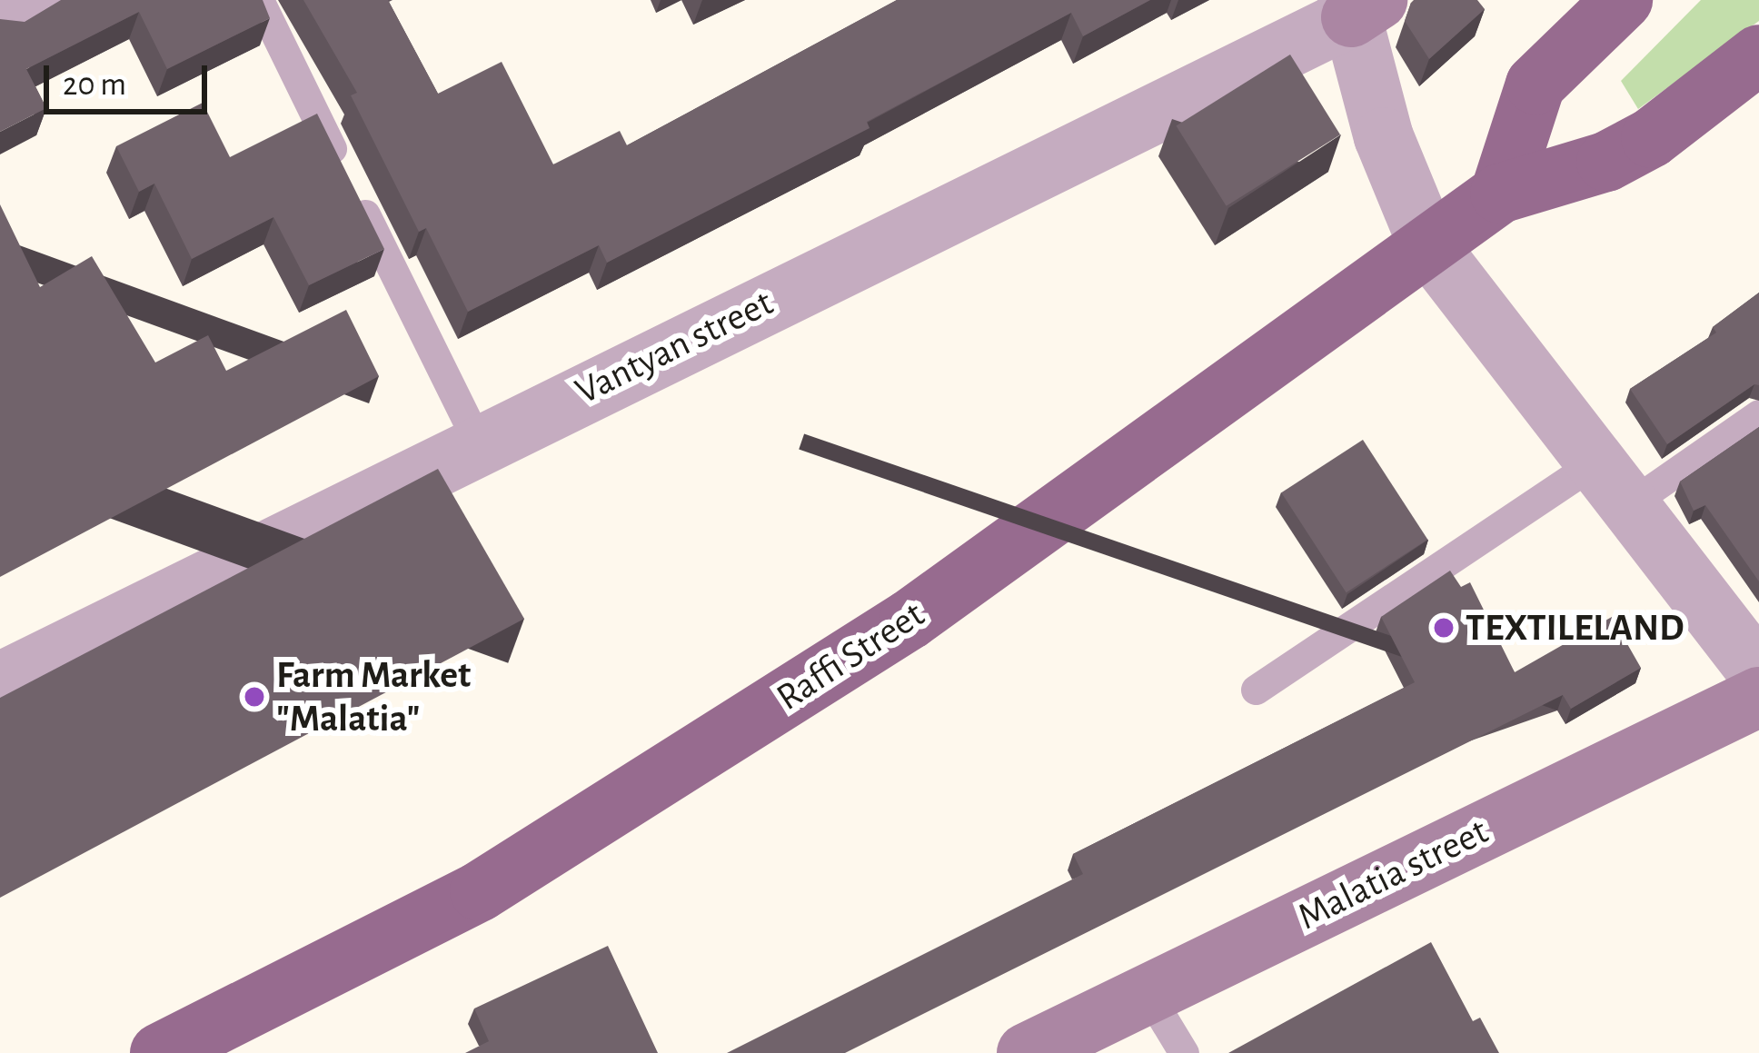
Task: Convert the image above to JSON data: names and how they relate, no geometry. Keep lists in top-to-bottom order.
{
  "streets": {
    "main road": ["Raffi Street"],
    "street": ["Vantyan street", "Malatia street"]
  },
  "places": ["TEXTILELAND", "Farm Market \"Malatia\""],
  "scale_bar": "20 m"
}
